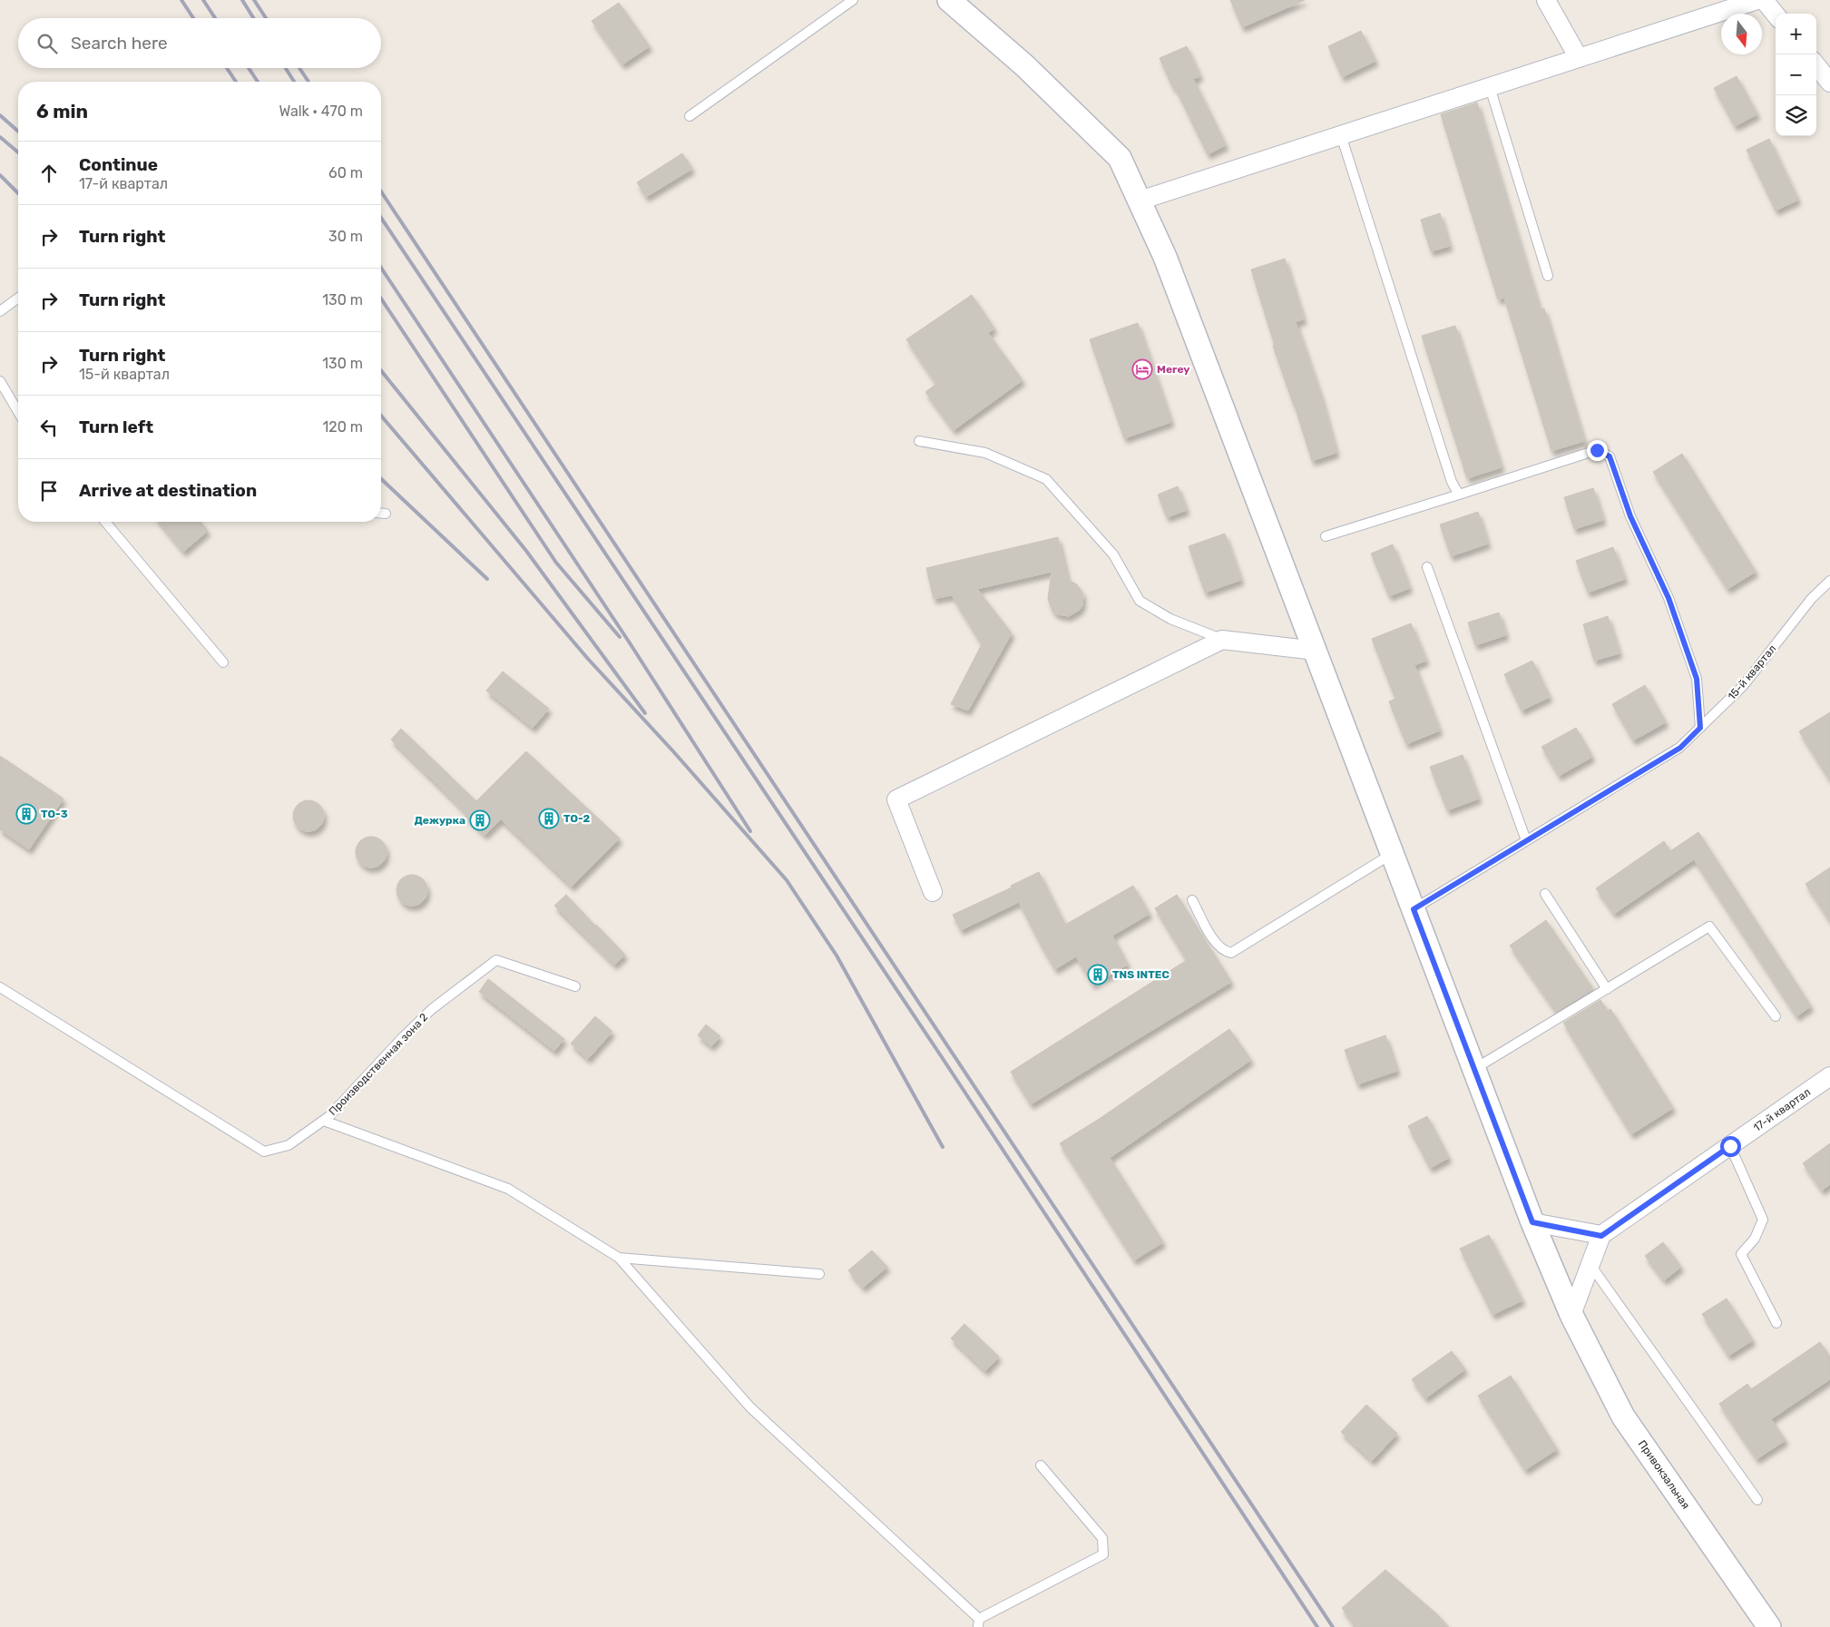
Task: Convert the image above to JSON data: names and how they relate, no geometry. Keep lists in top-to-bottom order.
{
  "streets": {
    "street": ["17-й квартал", "Привокзальная"],
    "lane": ["15-й квартал", "Производственная зона 2"]
  },
  "crossings": [
    ["15-й квартал", "Привокзальная"]
  ],
  "places": {
    "hotel": ["Merey"],
    "building": [
      "ТО-3",
      "ТО-2",
      "Дежурка",
      "TNS INTEC"
    ]
  },
  "north": "bottom",
  "page": {
    "map_buttons": ["+", "−"],
    "search": "Search here",
    "heading": ["6 min", "Walk · 470 m"],
    "list": [
      ["Continue", "17-й квартал", "60 m"],
      ["Turn right", "30 m"],
      ["Turn right", "130 m"],
      ["Turn right", "15-й квартал", "130 m"],
      ["Turn left", "120 m"],
      "Arrive at destination"
    ]
  }
}
